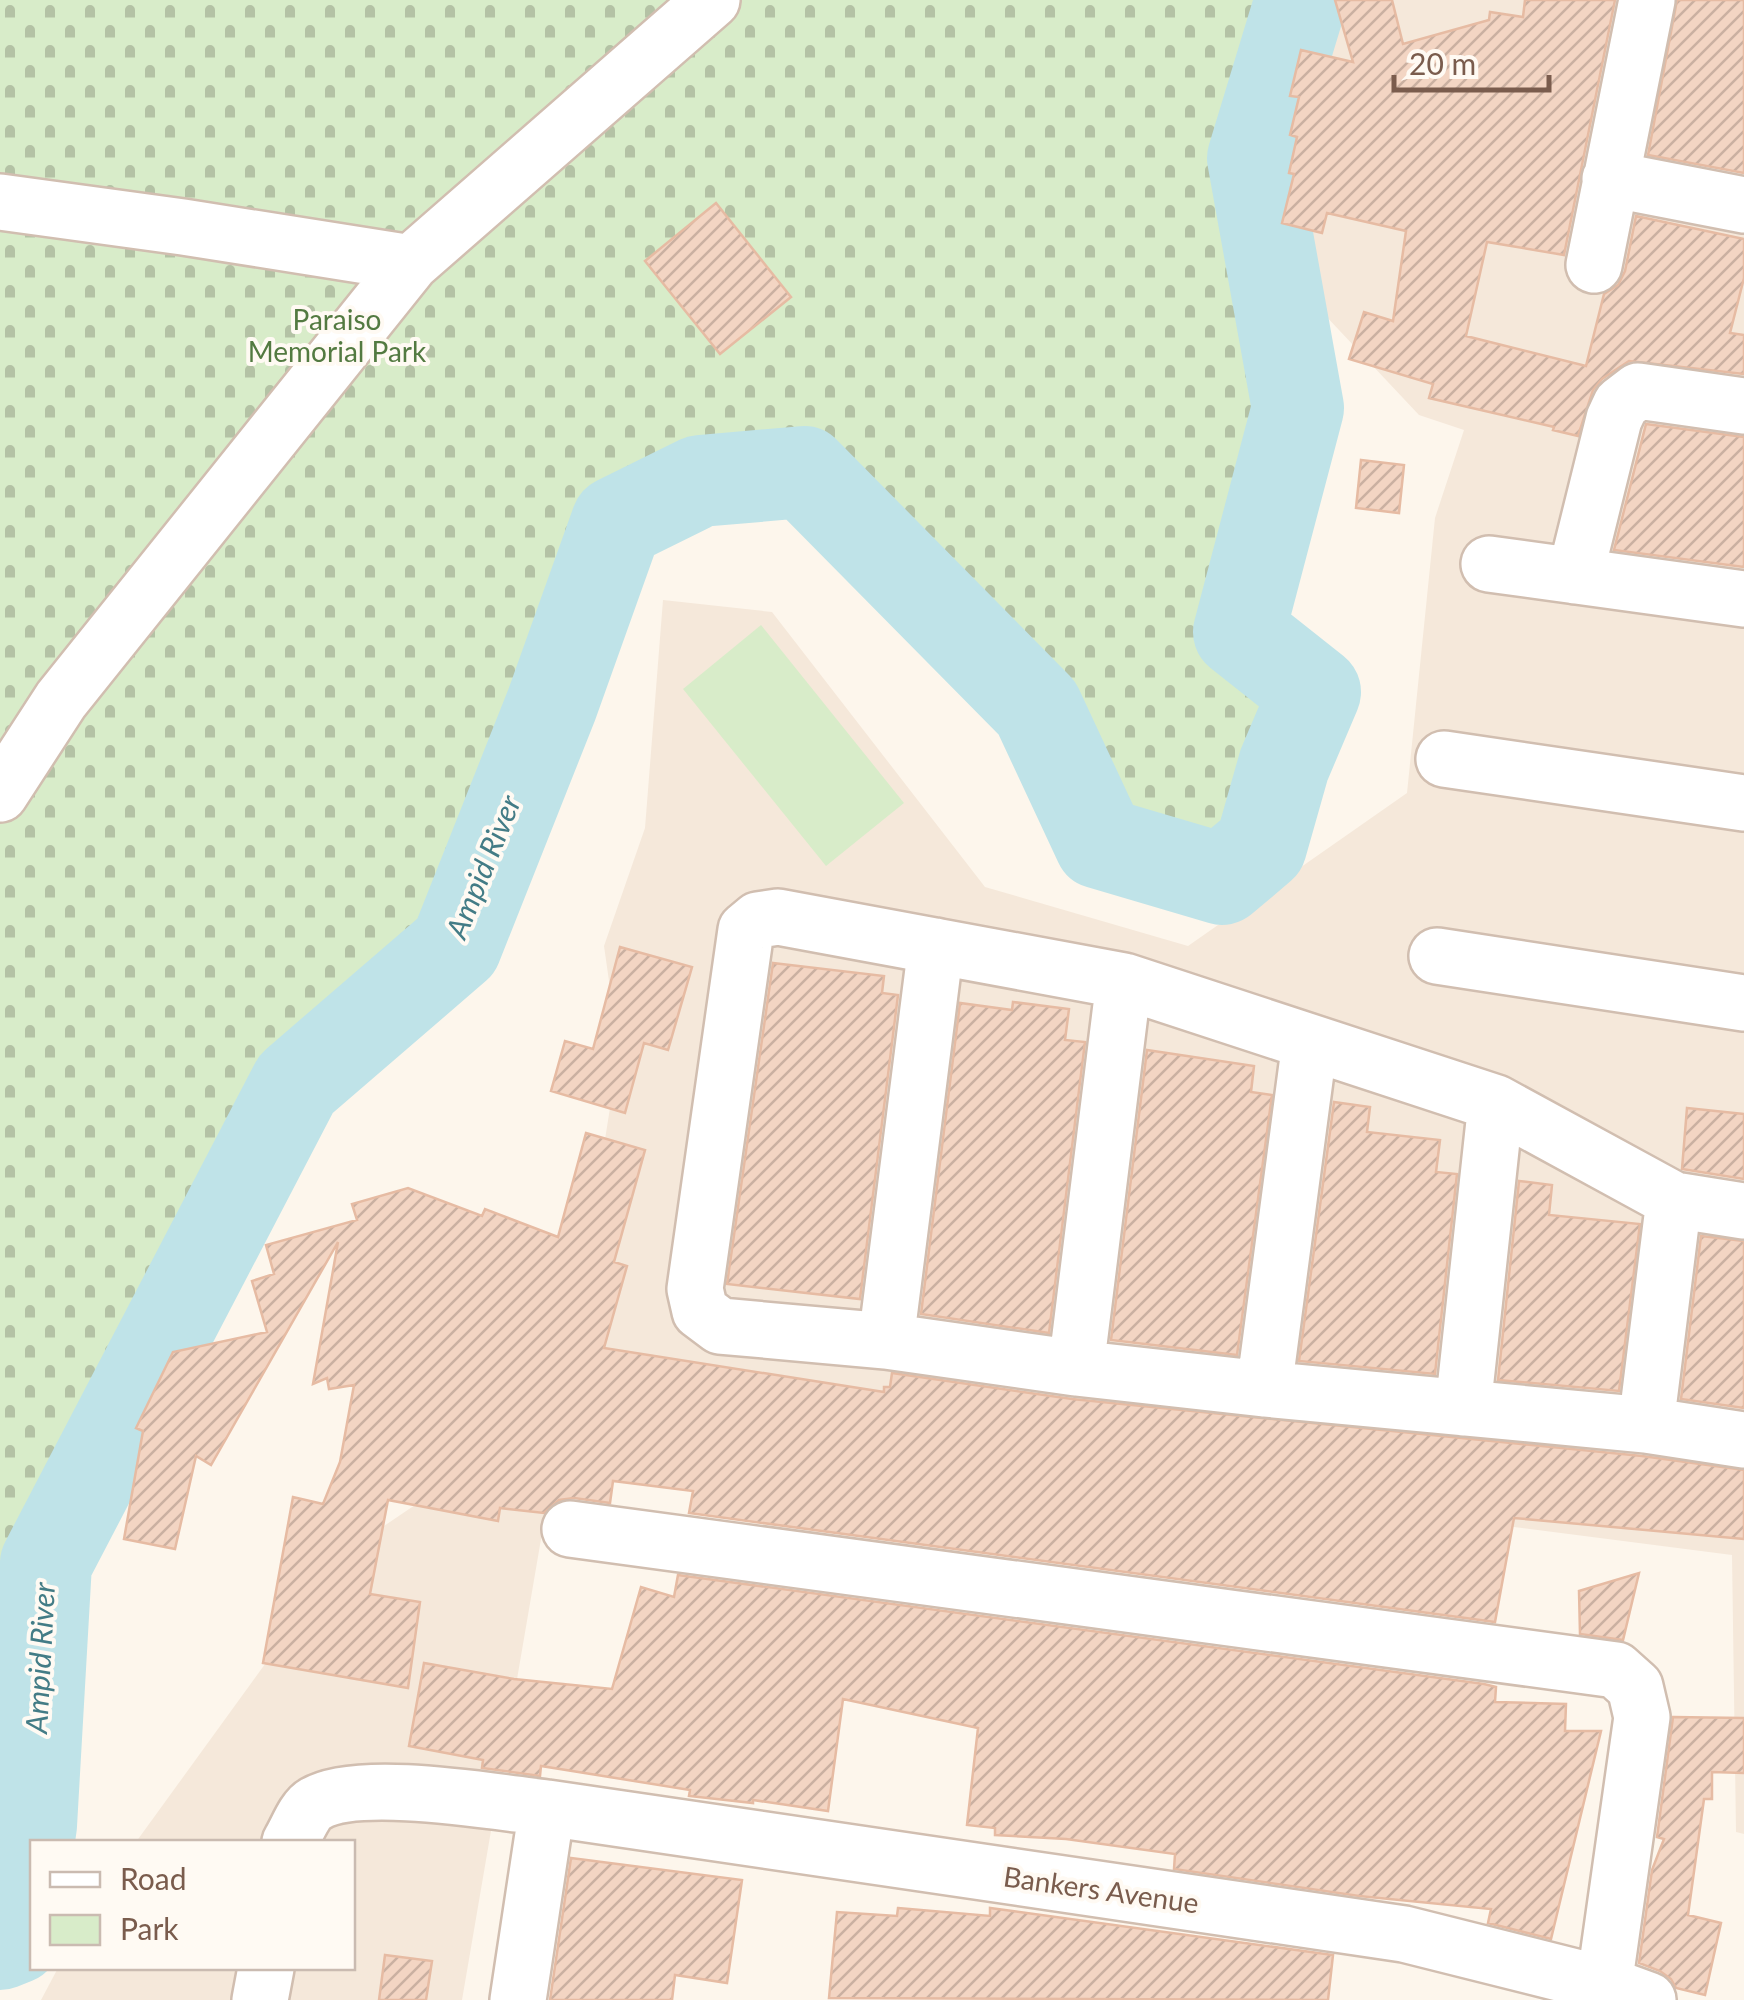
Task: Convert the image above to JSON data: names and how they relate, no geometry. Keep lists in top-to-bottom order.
{
  "streets": {
    "street": ["Bankers Avenue"]
  },
  "water": ["Ampid River"],
  "parks": ["Paraiso Memorial Park"],
  "legend": ["Road", "Park"],
  "scale_bar": "20 m"
}
